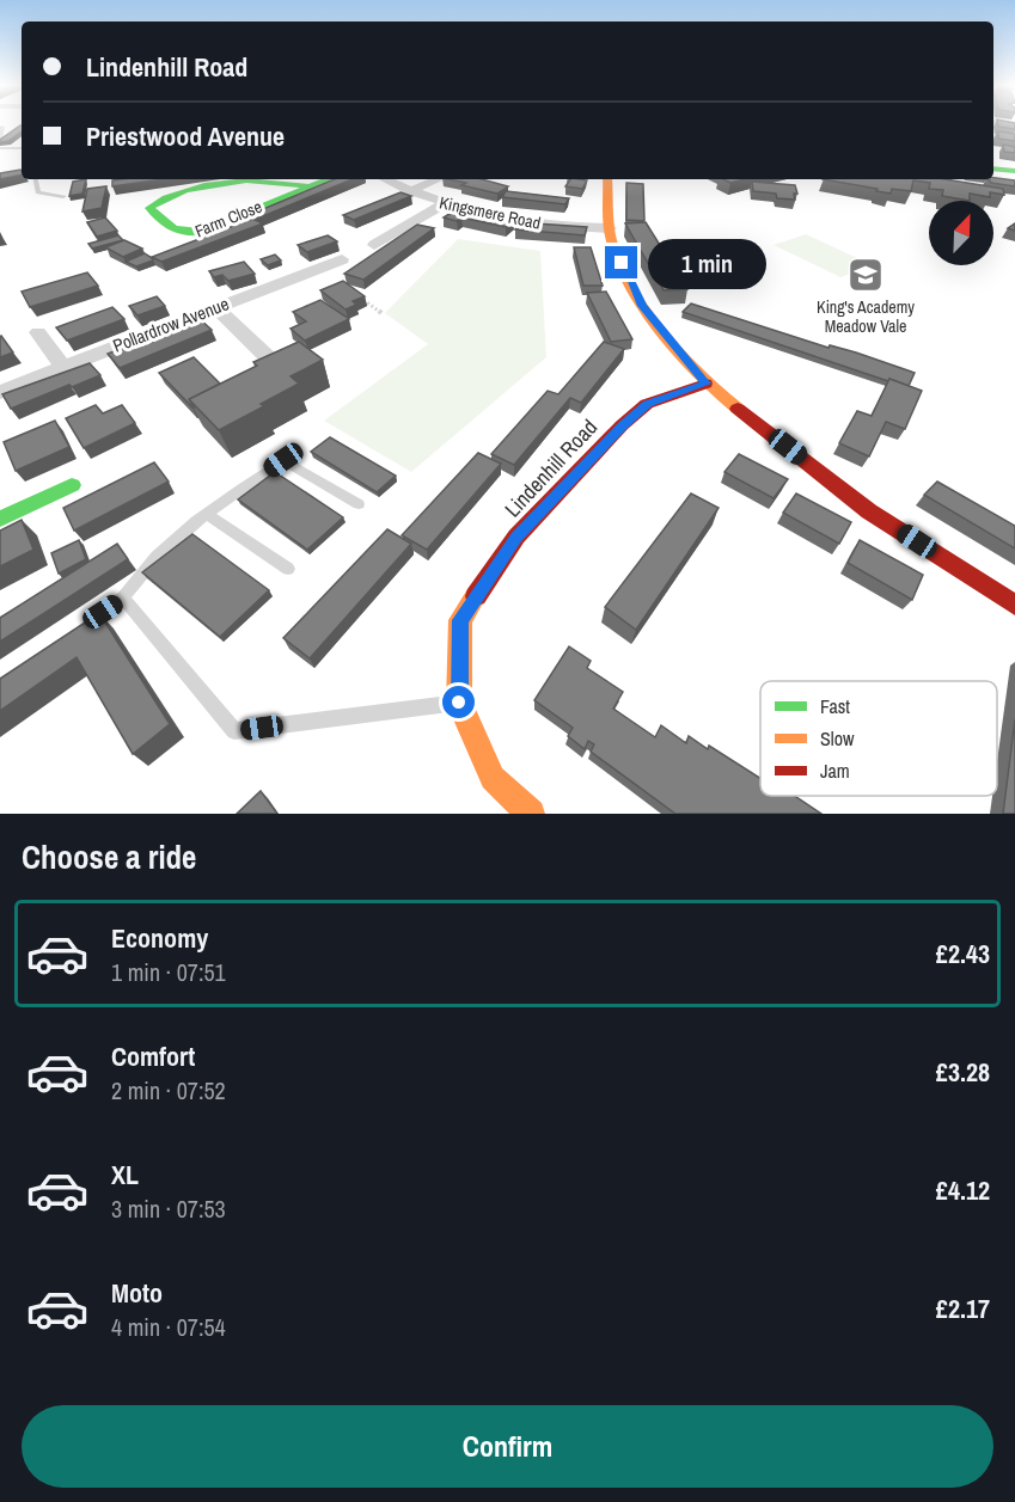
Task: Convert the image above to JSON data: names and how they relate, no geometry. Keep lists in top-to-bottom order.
{
  "streets": {
    "street": [
      "Kingsmere Road",
      "Farm Close",
      "Pollardrow Avenue",
      "Lindenhill Road"
    ]
  },
  "places": {
    "school or university": ["King's Academy Meadow Vale"]
  },
  "legend": ["Fast", "Slow", "Jam"],
  "north": "top right",
  "page": {
    "banner": ["Lindenhill Road", "Priestwood Avenue"],
    "bubble": "1 min",
    "heading": "Choose a ride",
    "list": [
      {
        "name": "Economy",
        "note": "1 min · 07:51",
        "value": "£2.43"
      },
      {
        "name": "Comfort",
        "note": "2 min · 07:52",
        "value": "£3.28"
      },
      {
        "name": "XL",
        "note": "3 min · 07:53",
        "value": "£4.12"
      },
      {
        "name": "Moto",
        "note": "4 min · 07:54",
        "value": "£2.17"
      }
    ],
    "buttons": "Confirm"
  }
}
